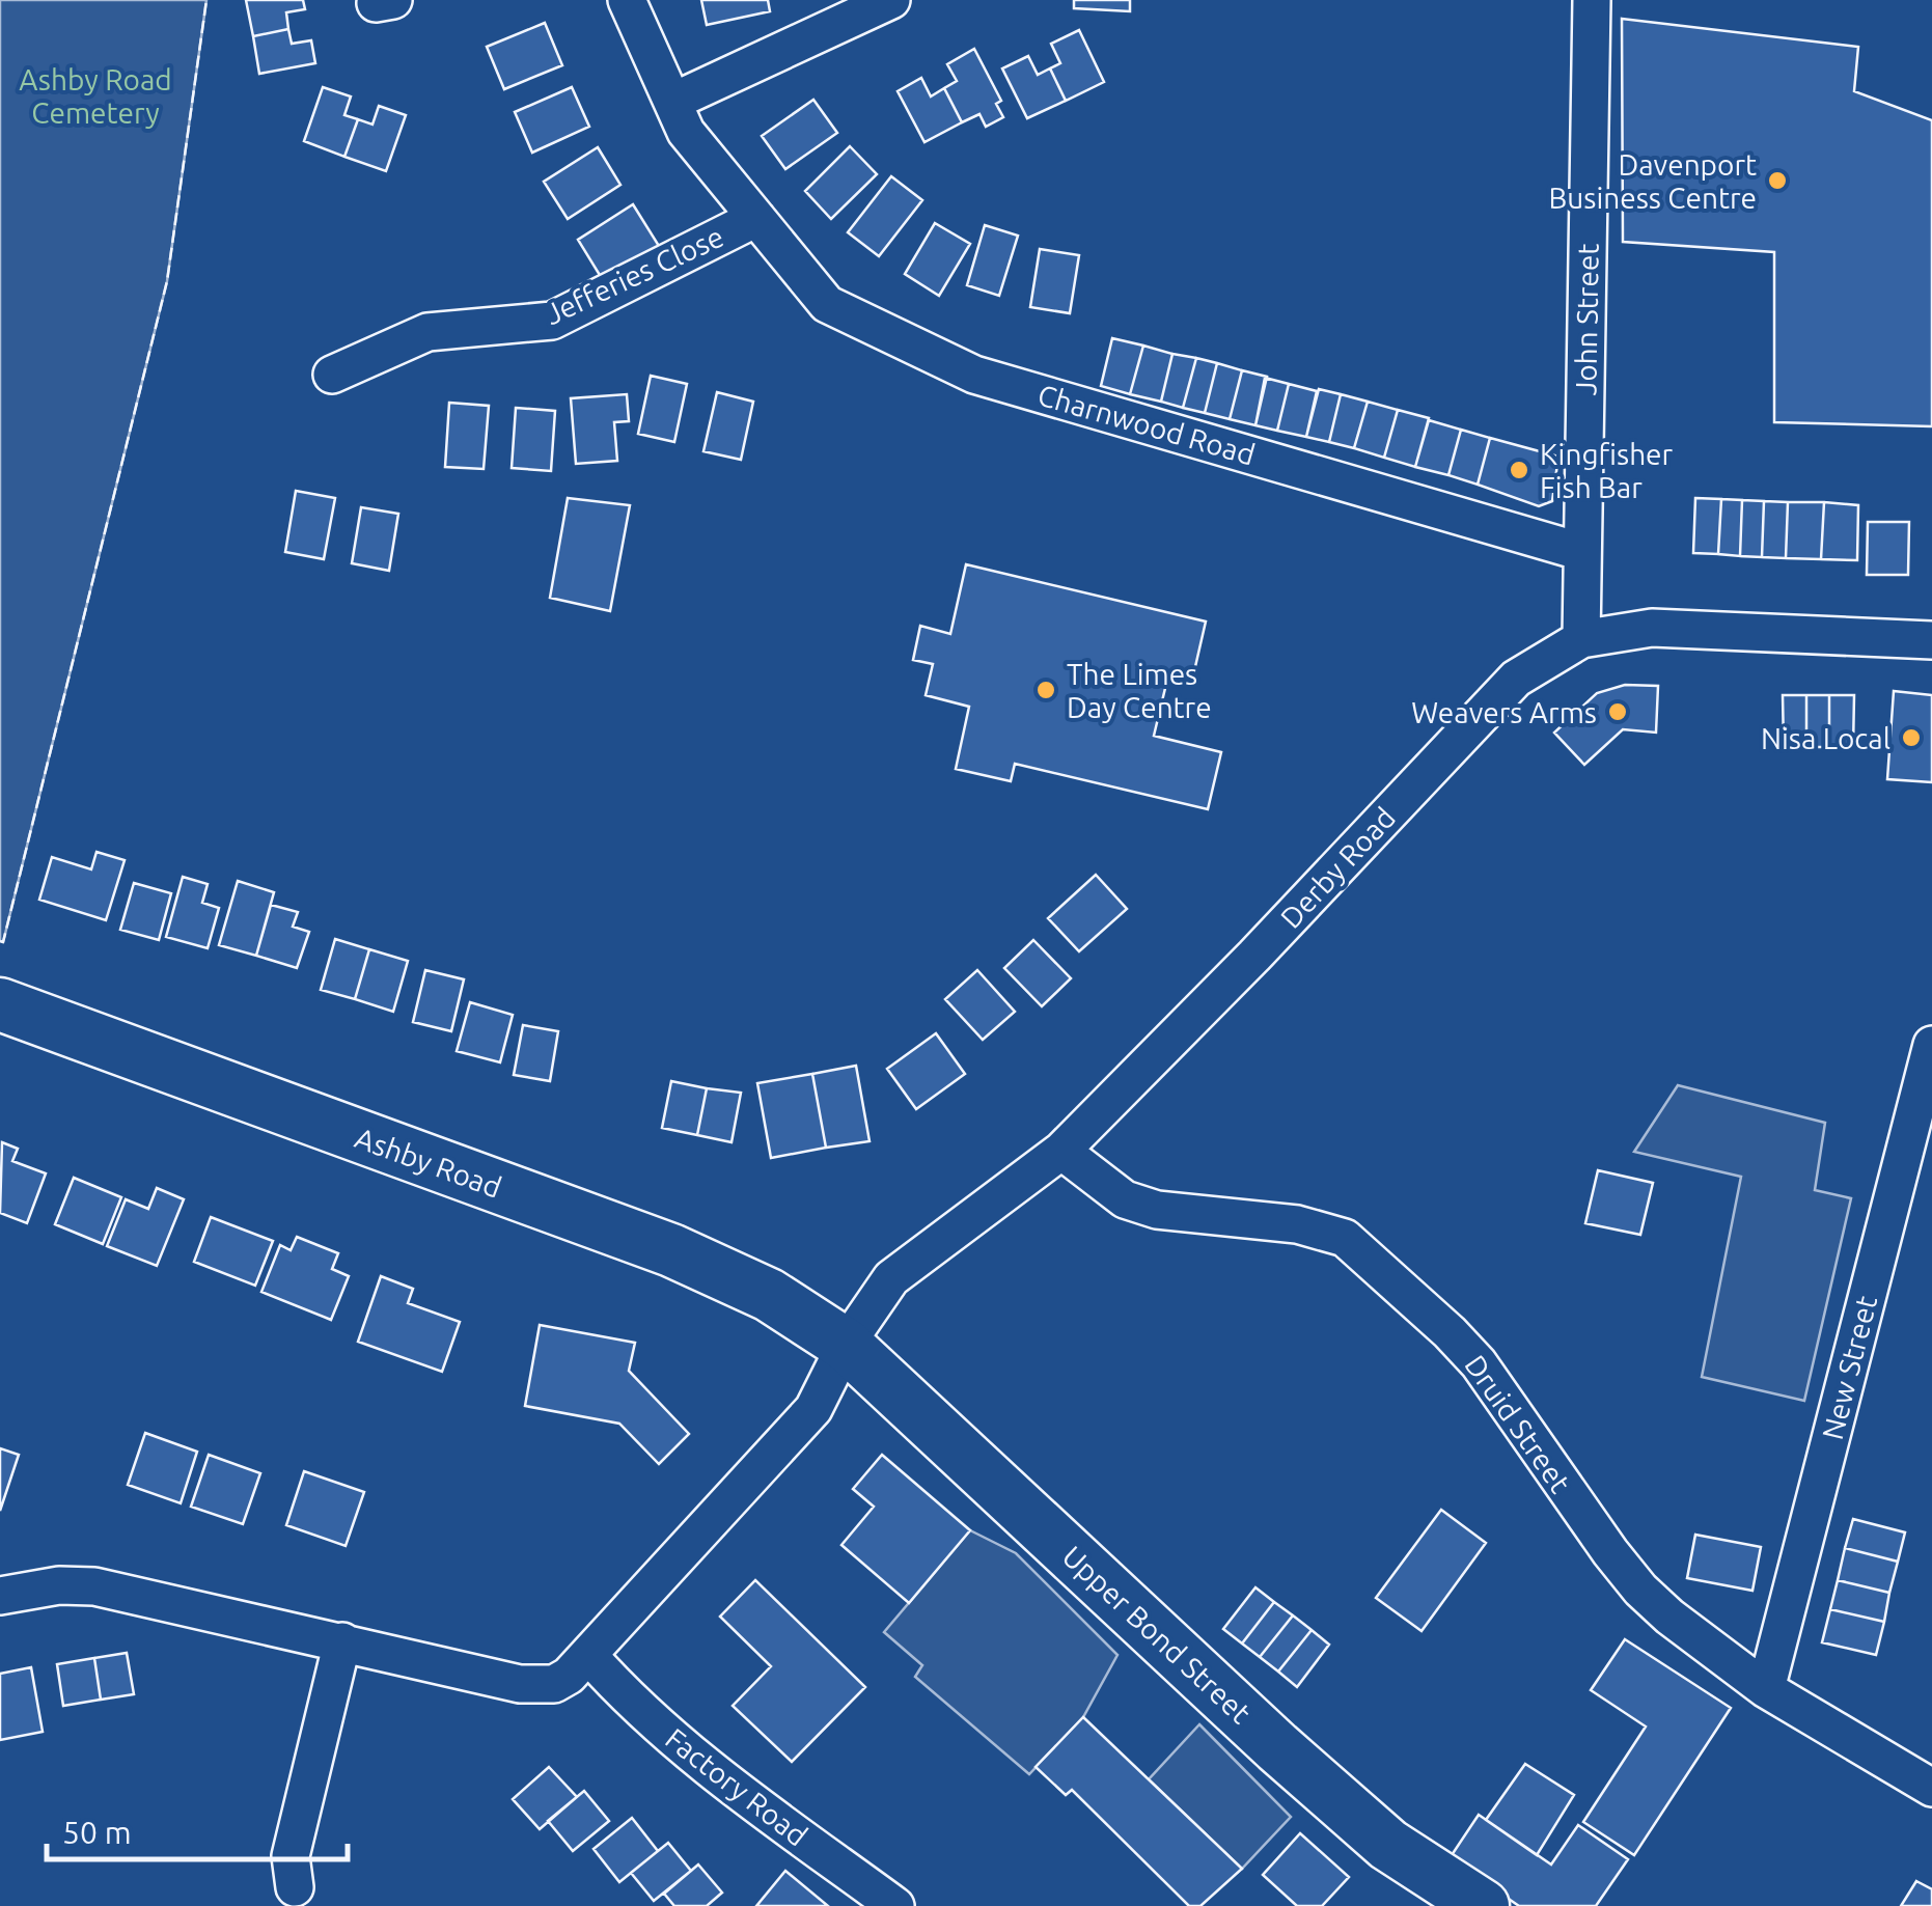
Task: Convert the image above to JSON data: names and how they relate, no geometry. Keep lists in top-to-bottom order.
{
  "streets": {
    "main road": ["Ashby Road", "Upper Bond Street"],
    "street": [
      "Jefferies Close",
      "John Street",
      "Charnwood Road",
      "Derby Road",
      "New Street",
      "Druid Street",
      "Factory Road"
    ]
  },
  "crossings": [
    ["Jefferies Close", "Charnwood Road"],
    ["John Street", "Charnwood Road"],
    ["John Street", "Derby Road"],
    ["Derby Road", "Ashby Road"],
    ["Derby Road", "Druid Street"],
    ["Derby Road", "Upper Bond Street"],
    ["Derby Road", "Factory Road"],
    ["Ashby Road", "Upper Bond Street"],
    ["New Street", "Druid Street"]
  ],
  "parks": ["Ashby Road Cemetery"],
  "places": [
    "Davenport Business Centre",
    "Kingfisher Fish Bar",
    "The Limes Day Centre",
    "Weavers Arms",
    "Nisa Local"
  ],
  "scale_bar": "50 m"
}
